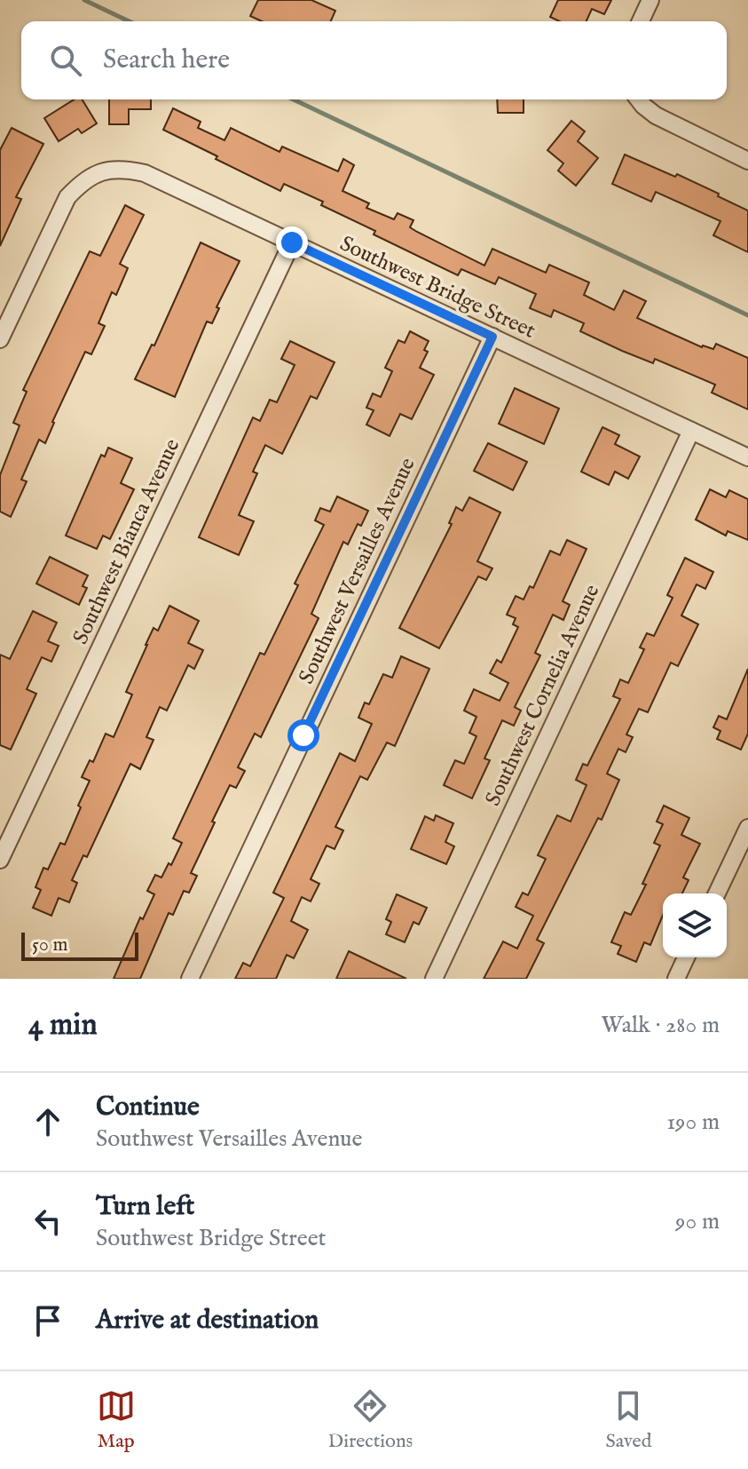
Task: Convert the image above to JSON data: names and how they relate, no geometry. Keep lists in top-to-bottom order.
{
  "streets": {
    "street": [
      "Southwest Bridge Street",
      "Southwest Bianca Avenue",
      "Southwest Versailles Avenue",
      "Southwest Cornelia Avenue"
    ]
  },
  "crossings": [
    ["Southwest Bridge Street", "Southwest Bianca Avenue"],
    ["Southwest Bridge Street", "Southwest Versailles Avenue"],
    ["Southwest Bridge Street", "Southwest Cornelia Avenue"]
  ],
  "scale_bar": "50 m",
  "page": {
    "search": "Search here",
    "scale": "50 m",
    "heading": ["4 min", "Walk · 280 m"],
    "list": [
      ["Continue", "Southwest Versailles Avenue", "190 m"],
      ["Turn left", "Southwest Bridge Street", "90 m"],
      "Arrive at destination"
    ],
    "nav": ["Map", "Directions", "Saved"]
  }
}
